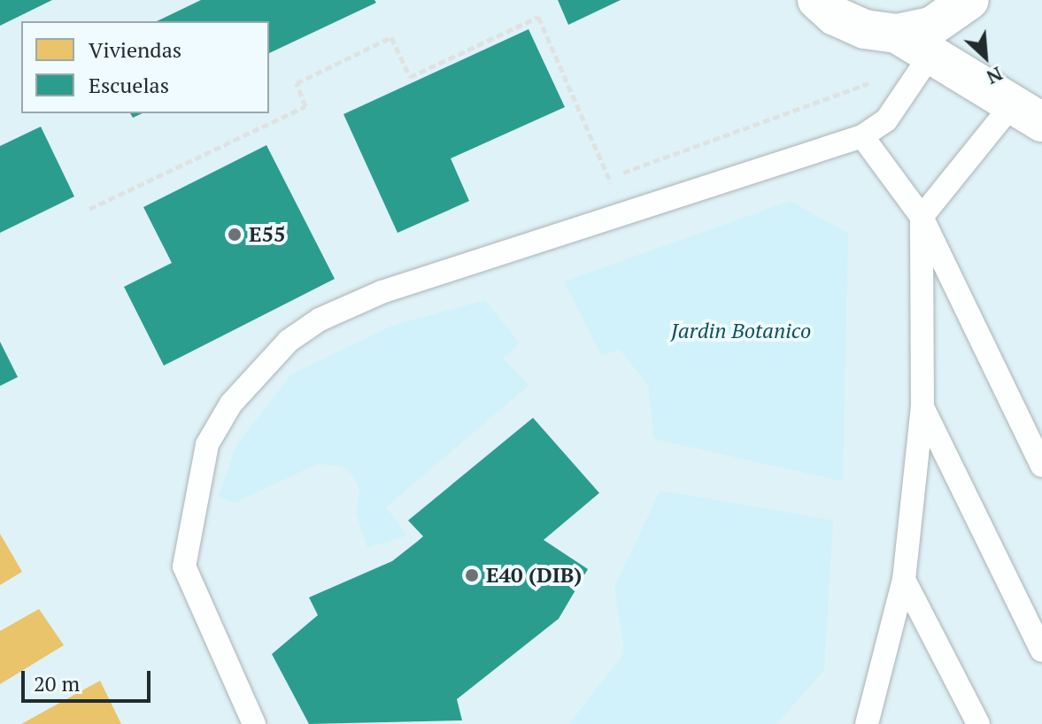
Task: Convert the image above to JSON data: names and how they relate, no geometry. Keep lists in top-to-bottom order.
{
  "parks": ["Jardin Botanico"],
  "places": ["E55", "E40 (DIB)"],
  "legend": ["Viviendas", "Escuelas"],
  "scale_bar": "20 m",
  "north": "bottom right"
}
